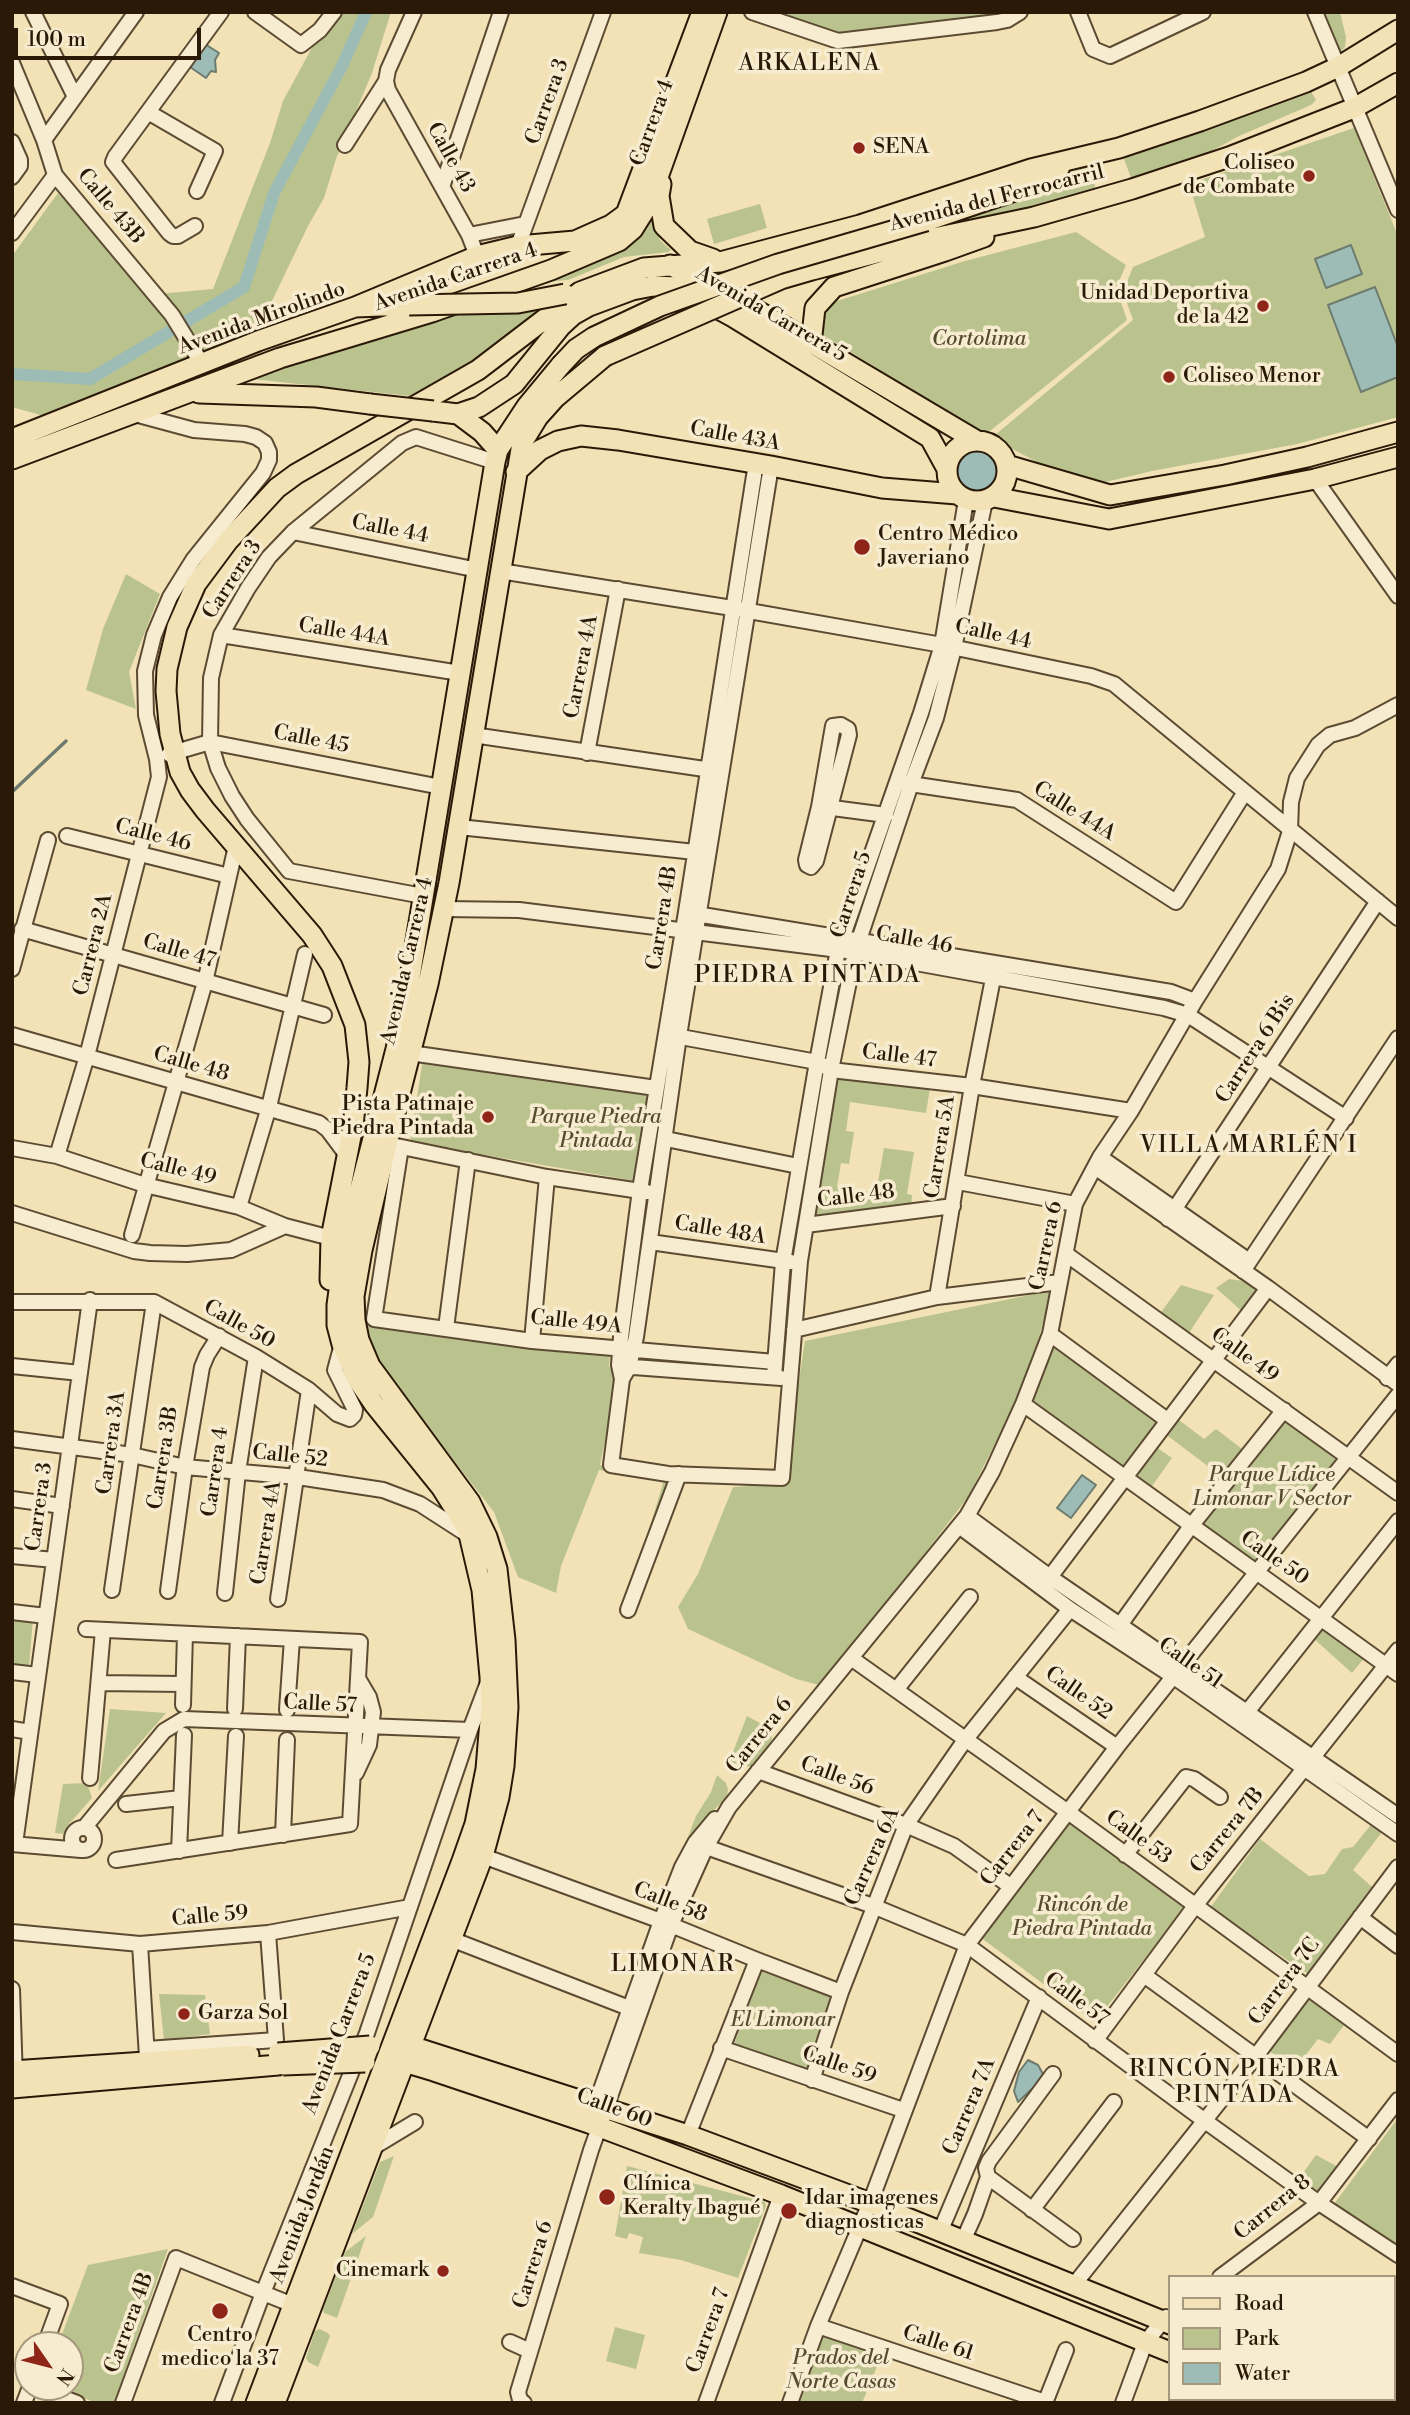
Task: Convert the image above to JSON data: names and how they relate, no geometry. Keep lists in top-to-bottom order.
{
  "streets": {
    "main road": [
      "Carrera 4",
      "Avenida del Ferrocarril",
      "Avenida Carrera 4",
      "Avenida Carrera 5",
      "Avenida Mirolindo",
      "Calle 43A",
      "Calle 60",
      "Avenida Jordán"
    ],
    "street": [
      "Carrera 3",
      "Calle 43",
      "Calle 43B",
      "Calle 44",
      "Calle 44A",
      "Carrera 4A",
      "Calle 45",
      "Calle 46",
      "Carrera 5",
      "Carrera 4B",
      "Carrera 2A",
      "Calle 47",
      "Carrera 6 Bis",
      "Calle 48",
      "Carrera 5A",
      "Calle 49",
      "Calle 48A",
      "Carrera 6",
      "Calle 49A",
      "Calle 50",
      "Carrera 3A",
      "Calle 52",
      "Carrera 3B",
      "Calle 51",
      "Calle 57",
      "Calle 56",
      "Carrera 7B",
      "Calle 53",
      "Carrera 7",
      "Carrera 6A",
      "Calle 58",
      "Calle 59",
      "Carrera 7C",
      "Carrera 7A",
      "Carrera 8",
      "Calle 61"
    ]
  },
  "crossings": [
    ["Carrera 3", "Avenida Carrera 4"],
    ["Carrera 3", "Calle 44"],
    ["Carrera 3", "Calle 44A"],
    ["Carrera 3", "Calle 45"],
    ["Carrera 3", "Calle 50"],
    ["Carrera 3", "Calle 52"],
    ["Carrera 4", "Avenida Carrera 4"],
    ["Carrera 4", "Calle 50"],
    ["Carrera 4", "Calle 52"],
    ["Calle 43", "Avenida Carrera 4"],
    ["Avenida del Ferrocarril", "Avenida Carrera 4"],
    ["Calle 43B", "Avenida Mirolindo"],
    ["Avenida Carrera 4", "Avenida Carrera 5"],
    ["Avenida Carrera 4", "Avenida Mirolindo"],
    ["Avenida Carrera 4", "Calle 43A"],
    ["Avenida Carrera 4", "Calle 44"],
    ["Avenida Carrera 4", "Calle 44A"],
    ["Avenida Carrera 4", "Calle 45"],
    ["Avenida Carrera 4", "Calle 46"],
    ["Avenida Carrera 4", "Calle 49"],
    ["Avenida Carrera 4", "Calle 49A"],
    ["Avenida Carrera 4", "Calle 50"],
    ["Avenida Carrera 4", "Calle 52"],
    ["Avenida Carrera 5", "Calle 43A"],
    ["Avenida Carrera 5", "Carrera 5"],
    ["Avenida Carrera 5", "Carrera 4B"],
    ["Avenida Carrera 5", "Calle 57"],
    ["Avenida Carrera 5", "Calle 59"],
    ["Avenida Carrera 5", "Calle 60"],
    ["Avenida Carrera 5", "Avenida Jordán"],
    ["Calle 43A", "Carrera 5"],
    ["Calle 43A", "Carrera 4B"],
    ["Calle 44", "Calle 44A"],
    ["Calle 44", "Carrera 4A"],
    ["Calle 44", "Carrera 5"],
    ["Calle 44", "Carrera 4B"],
    ["Calle 44", "Carrera 6 Bis"],
    ["Calle 44", "Carrera 6"],
    ["Calle 44A", "Carrera 5"],
    ["Carrera 4A", "Calle 50"],
    ["Carrera 4A", "Calle 52"],
    ["Calle 45", "Carrera 2A"],
    ["Calle 46", "Carrera 5"],
    ["Calle 46", "Carrera 4B"],
    ["Calle 46", "Carrera 2A"],
    ["Calle 46", "Carrera 6 Bis"],
    ["Calle 46", "Carrera 5A"],
    ["Calle 46", "Carrera 6"],
    ["Carrera 5", "Carrera 4B"],
    ["Carrera 5", "Calle 47"],
    ["Carrera 5", "Calle 48"],
    ["Carrera 5", "Calle 48A"],
    ["Carrera 5", "Calle 49A"],
    ["Carrera 4B", "Calle 47"],
    ["Carrera 4B", "Calle 48"],
    ["Carrera 4B", "Calle 48A"],
    ["Carrera 4B", "Calle 49A"],
    ["Carrera 2A", "Calle 47"],
    ["Carrera 2A", "Calle 48"],
    ["Carrera 2A", "Calle 49"],
    ["Calle 47", "Carrera 5A"],
    ["Calle 47", "Carrera 6"],
    ["Calle 48", "Carrera 5A"],
    ["Calle 49", "Carrera 6"],
    ["Calle 49", "Carrera 7"],
    ["Carrera 6", "Calle 50"],
    ["Carrera 6", "Calle 51"],
    ["Carrera 6", "Calle 57"],
    ["Carrera 6", "Calle 56"],
    ["Carrera 6", "Calle 53"],
    ["Carrera 6", "Calle 58"],
    ["Carrera 6", "Calle 60"],
    ["Calle 50", "Carrera 3A"],
    ["Calle 50", "Carrera 3B"],
    ["Calle 50", "Carrera 7B"],
    ["Calle 50", "Carrera 7"],
    ["Carrera 3A", "Calle 52"],
    ["Calle 52", "Carrera 3B"],
    ["Calle 52", "Carrera 7"],
    ["Calle 52", "Carrera 6A"],
    ["Calle 51", "Carrera 7B"],
    ["Calle 51", "Carrera 7"],
    ["Calle 51", "Carrera 6A"],
    ["Calle 57", "Carrera 7B"],
    ["Calle 57", "Carrera 7"],
    ["Calle 57", "Carrera 6A"],
    ["Calle 57", "Carrera 7C"],
    ["Calle 57", "Carrera 7A"],
    ["Calle 57", "Carrera 8"],
    ["Calle 56", "Carrera 7"],
    ["Calle 56", "Carrera 6A"],
    ["Carrera 7B", "Calle 53"],
    ["Calle 53", "Carrera 7"],
    ["Calle 53", "Carrera 6A"],
    ["Calle 53", "Carrera 7C"],
    ["Carrera 7", "Calle 59"],
    ["Carrera 7", "Calle 60"],
    ["Carrera 7", "Calle 61"],
    ["Carrera 6A", "Calle 58"],
    ["Carrera 6A", "Calle 59"],
    ["Carrera 7C", "Calle 60"],
    ["Carrera 7A", "Calle 60"],
    ["Calle 60", "Avenida Jordán"]
  ],
  "districts": [
    "ARKALENA",
    "PIEDRA PINTADA",
    "VILLA MARLÉN I",
    "LIMONAR",
    "RINCÓN PIEDRA PINTADA"
  ],
  "parks": [
    "Cortolima",
    "Parque Piedra Pintada",
    "Parque Lídice Limonar V Sector",
    "Rincón de Piedra Pintada",
    "El Limonar",
    "Prados del Norte Casas"
  ],
  "places": [
    "SENA",
    "Coliseo de Combate",
    "Unidad Deportiva de la 42",
    "Coliseo Menor",
    "Centro Médico Javeriano",
    "Pista Patinaje Piedra Pintada",
    "Garza Sol",
    "Clínica Keralty Ibagué",
    "Idar imagenes diagnosticas",
    "Cinemark",
    "Centro medico la 37"
  ],
  "legend": ["Road", "Park", "Water"],
  "scale_bar": "100 m",
  "north": "bottom right"
}
